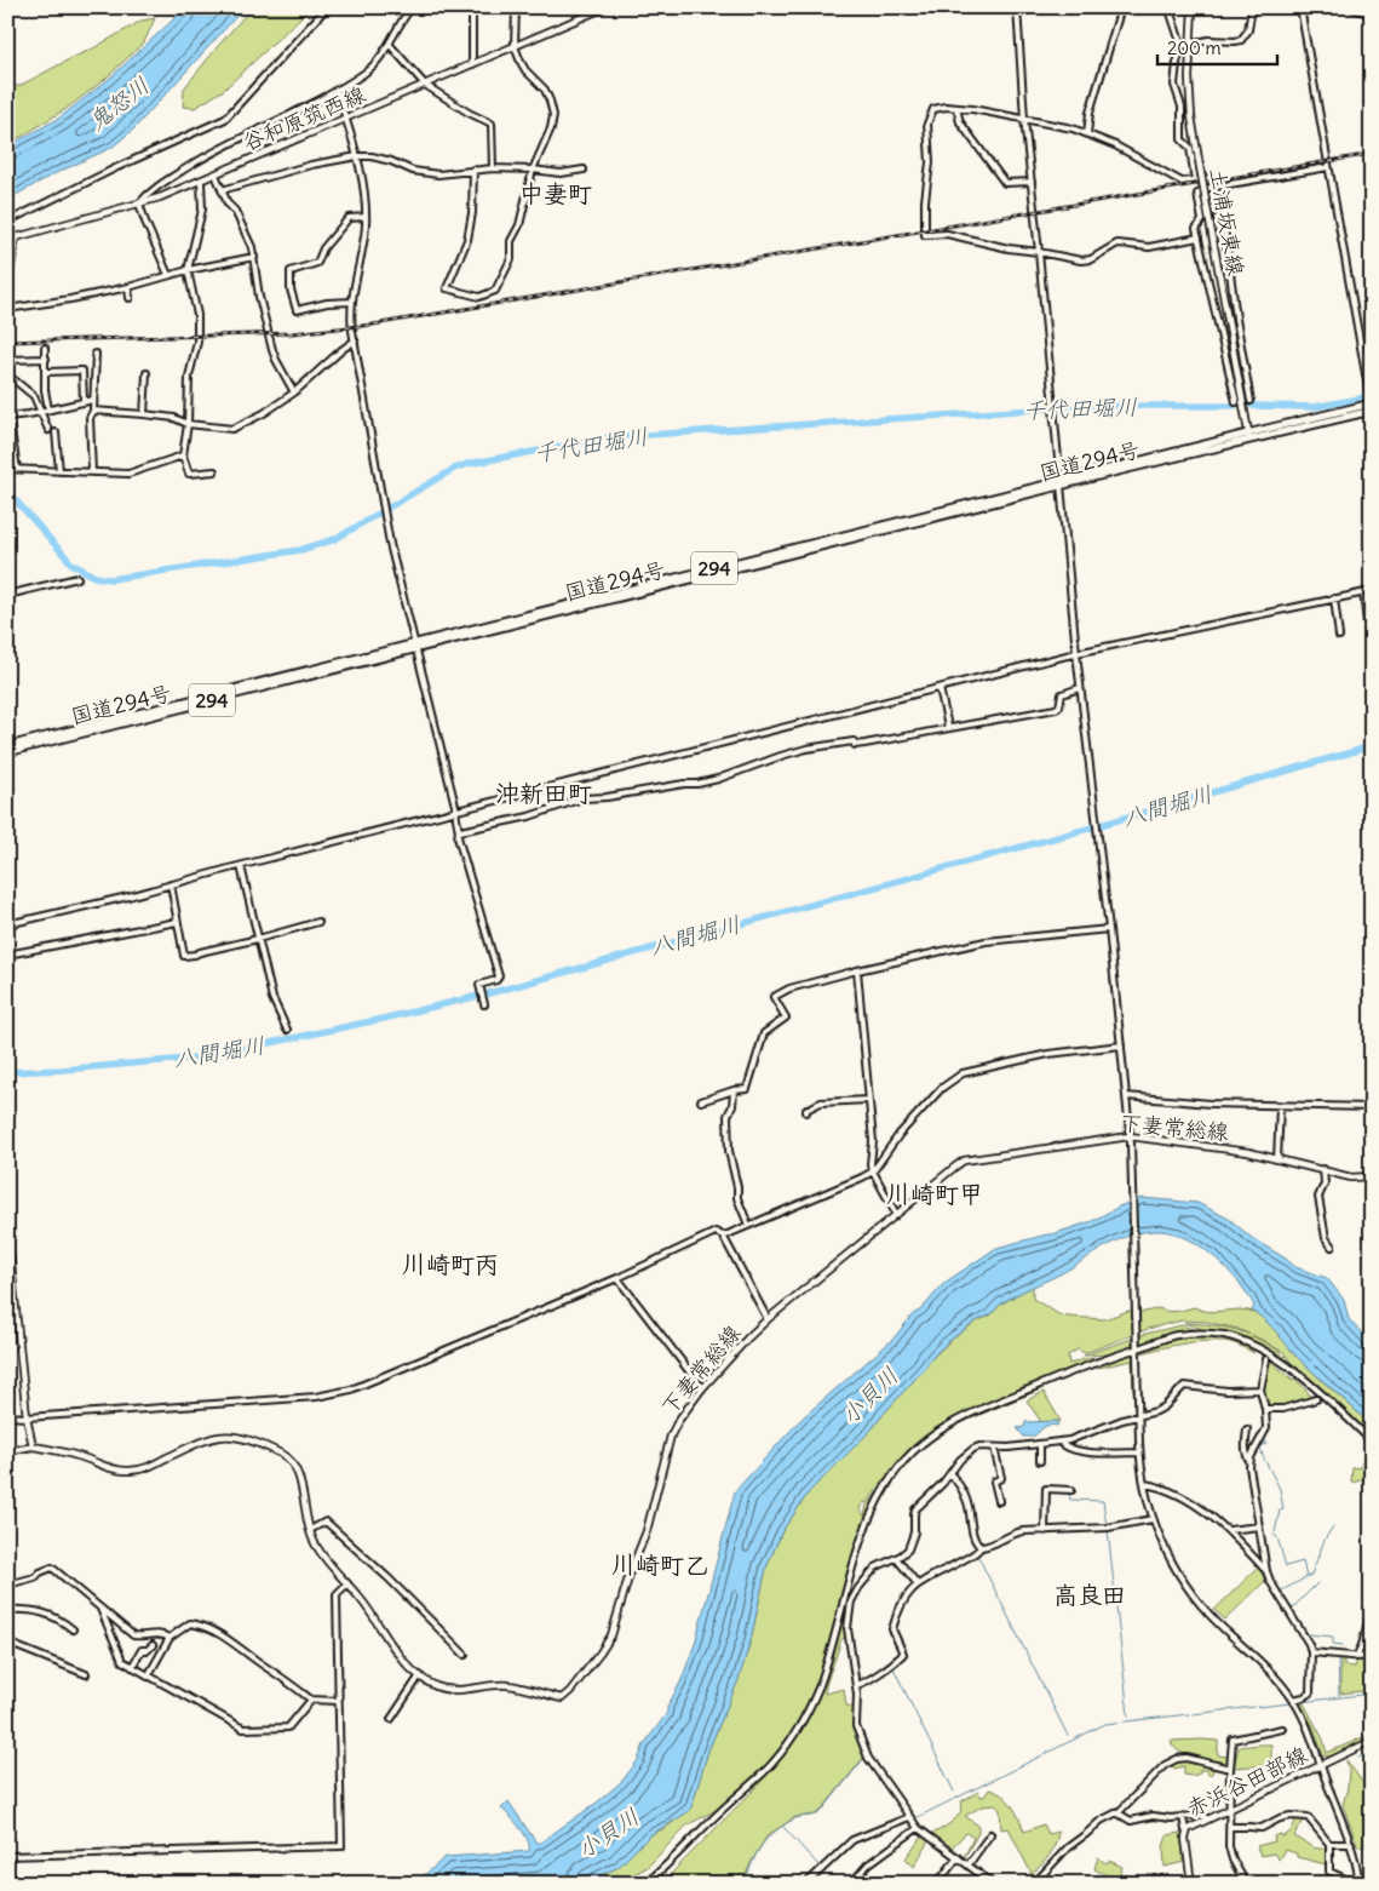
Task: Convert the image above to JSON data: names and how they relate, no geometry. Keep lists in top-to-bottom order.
{
  "streets": {
    "highway": ["国道294号", "294"],
    "main road": [
      "谷和原筑西線",
      "土浦坂東線",
      "下妻常総線",
      "赤浜谷田部線"
    ]
  },
  "crossings": [
    ["土浦坂東線", "国道294号"]
  ],
  "districts": [
    "中妻町",
    "沖新田町",
    "川崎町甲",
    "川崎町丙",
    "川崎町乙",
    "高良田"
  ],
  "water": [
    "鬼怒川",
    "千代田堀川",
    "八間堀川",
    "小貝川"
  ],
  "scale_bar": "200 m"
}
